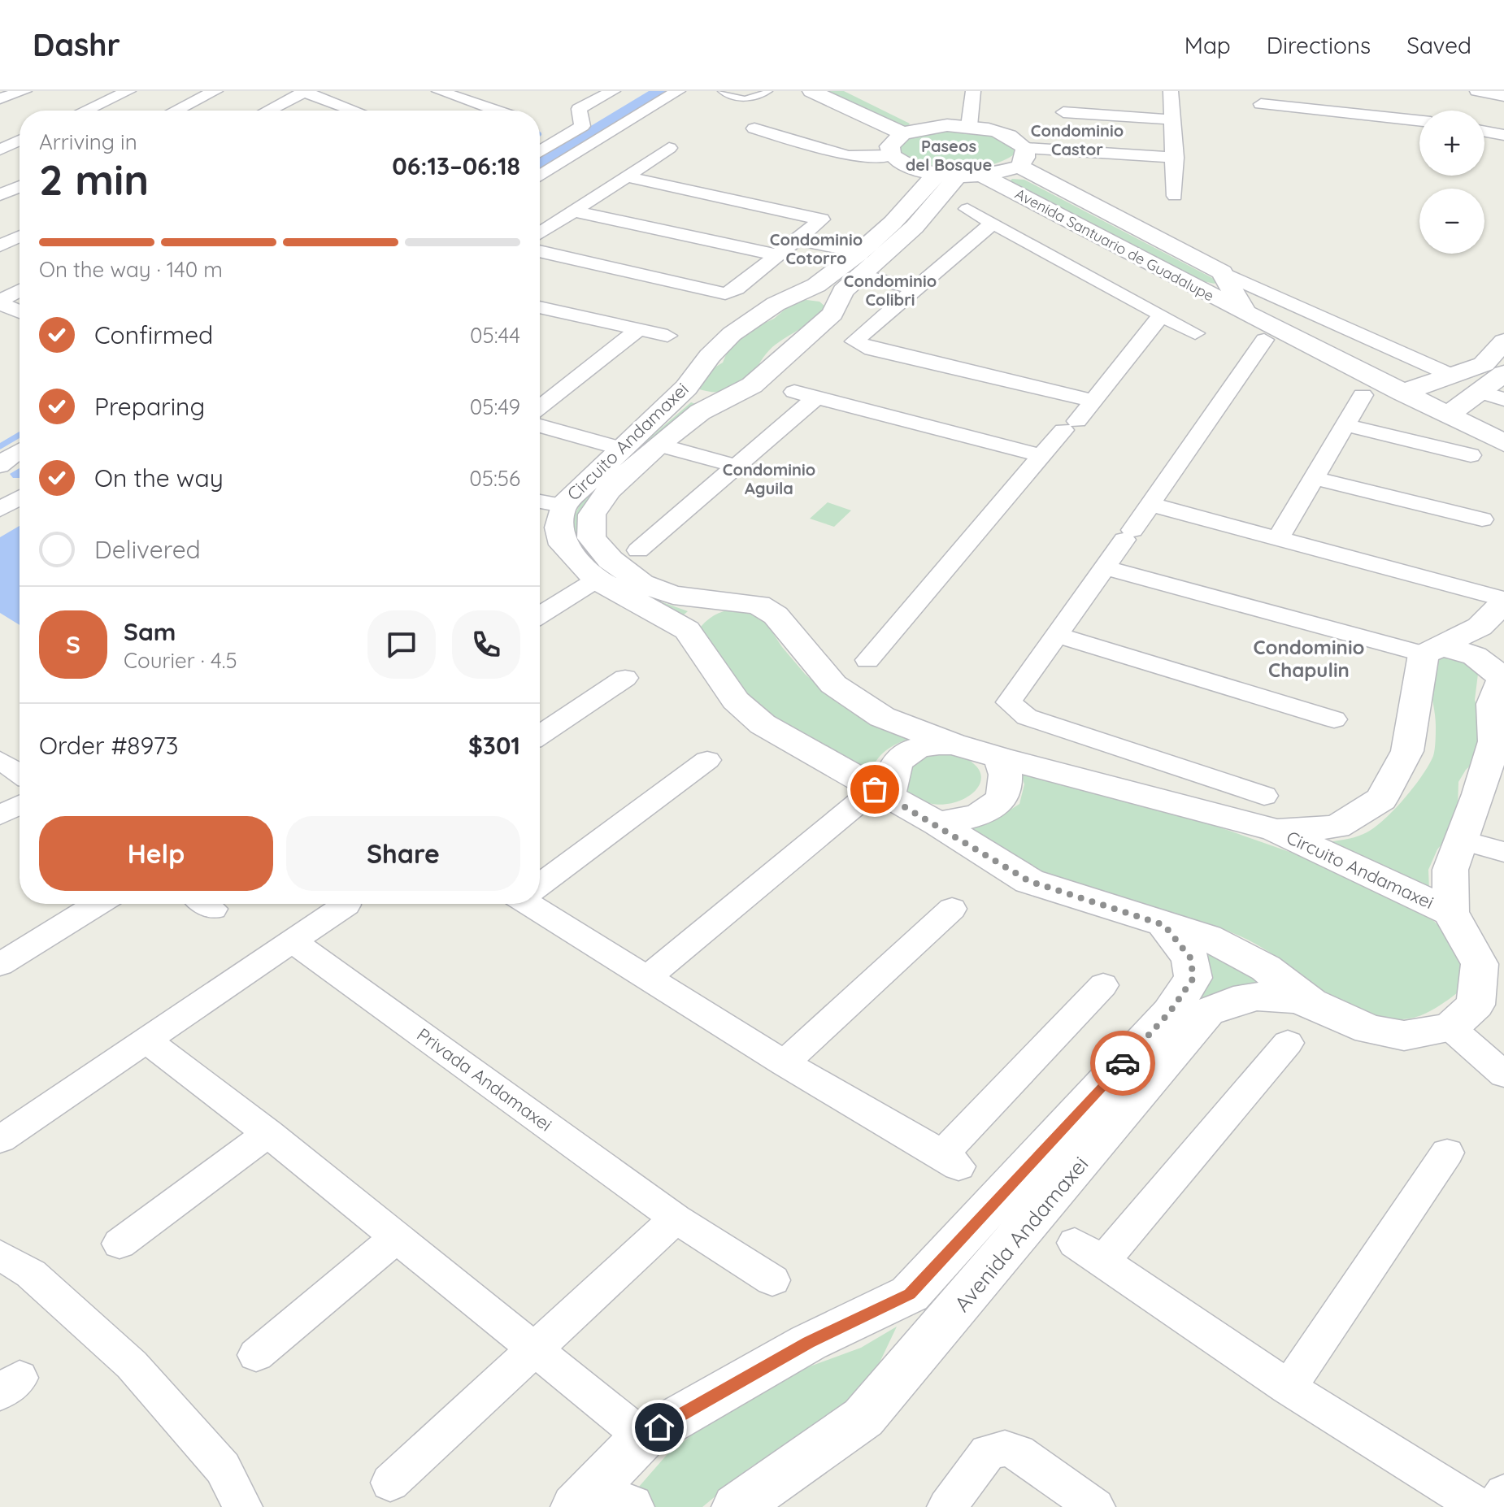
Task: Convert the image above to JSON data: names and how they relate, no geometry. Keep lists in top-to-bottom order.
{
  "streets": {
    "street": [
      "Avenida Santuario de Guadalupe",
      "Circuito Andamaxei",
      "Privada Andamaxei",
      "Avenida Andamaxei"
    ]
  },
  "crossings": [
    ["Avenida Santuario de Guadalupe", "Circuito Andamaxei"],
    ["Circuito Andamaxei", "Avenida Andamaxei"]
  ],
  "districts": [
    "Condominio Castor",
    "Paseos del Bosque",
    "Condominio Cotorro",
    "Condominio Colibri",
    "Condominio Aguila",
    "Condominio Chapulin"
  ],
  "page": {
    "header": "Dashr",
    "nav": ["Map", "Directions", "Saved"],
    "map_buttons": ["+", "−"],
    "heading": ["2 min", "Arriving in", "06:13–06:18"],
    "panel": [
      "Sam",
      "Courier · 4.5",
      "Order #8973",
      "$301"
    ],
    "bar": "On the way · 140 m",
    "list": [
      ["Confirmed", "05:44"],
      ["Preparing", "05:49"],
      ["On the way", "05:56"],
      "Delivered"
    ],
    "round": "S",
    "buttons": ["Help", "Share"]
  }
}
